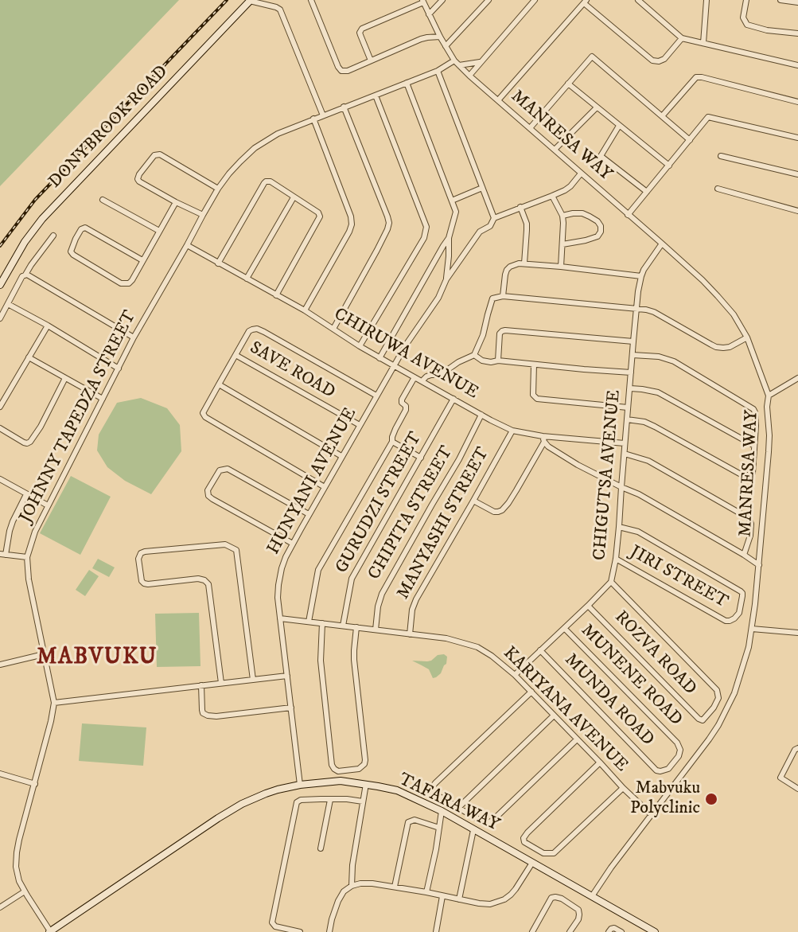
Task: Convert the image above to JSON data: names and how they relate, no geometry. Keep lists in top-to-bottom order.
{
  "streets": {
    "street": [
      "DONYBROOK ROAD",
      "MANRESA WAY",
      "CHIRUWA AVENUE",
      "SAVE ROAD",
      "JOHNNY TAPEDZA STREET",
      "CHIGUTSA AVENUE",
      "HUNYANI AVENUE",
      "GURUDZI STREET",
      "CHIPITA STREET",
      "MANYASHI STREET",
      "JIRI STREET",
      "ROZVA ROAD",
      "MUNENE ROAD",
      "MUNDA ROAD",
      "KARIYANA AVENUE",
      "TAFARA WAY"
    ]
  },
  "crossings": [
    ["MANRESA WAY", "JOHNNY TAPEDZA STREET"],
    ["MANRESA WAY", "CHIGUTSA AVENUE"],
    ["MANRESA WAY", "KARIYANA AVENUE"],
    ["MANRESA WAY", "TAFARA WAY"],
    ["CHIRUWA AVENUE", "JOHNNY TAPEDZA STREET"],
    ["CHIRUWA AVENUE", "CHIGUTSA AVENUE"],
    ["CHIRUWA AVENUE", "HUNYANI AVENUE"],
    ["CHIRUWA AVENUE", "GURUDZI STREET"],
    ["CHIRUWA AVENUE", "CHIPITA STREET"],
    ["CHIRUWA AVENUE", "MANYASHI STREET"],
    ["SAVE ROAD", "HUNYANI AVENUE"],
    ["JOHNNY TAPEDZA STREET", "TAFARA WAY"],
    ["CHIGUTSA AVENUE", "JIRI STREET"],
    ["CHIGUTSA AVENUE", "ROZVA ROAD"],
    ["CHIGUTSA AVENUE", "MUNENE ROAD"],
    ["CHIGUTSA AVENUE", "MUNDA ROAD"],
    ["CHIGUTSA AVENUE", "KARIYANA AVENUE"],
    ["HUNYANI AVENUE", "KARIYANA AVENUE"],
    ["HUNYANI AVENUE", "TAFARA WAY"],
    ["GURUDZI STREET", "KARIYANA AVENUE"],
    ["CHIPITA STREET", "KARIYANA AVENUE"],
    ["MANYASHI STREET", "KARIYANA AVENUE"],
    ["MUNENE ROAD", "MUNDA ROAD"]
  ],
  "districts": ["MABVUKU"],
  "places": ["Mabvuku Polyclinic"]
}
